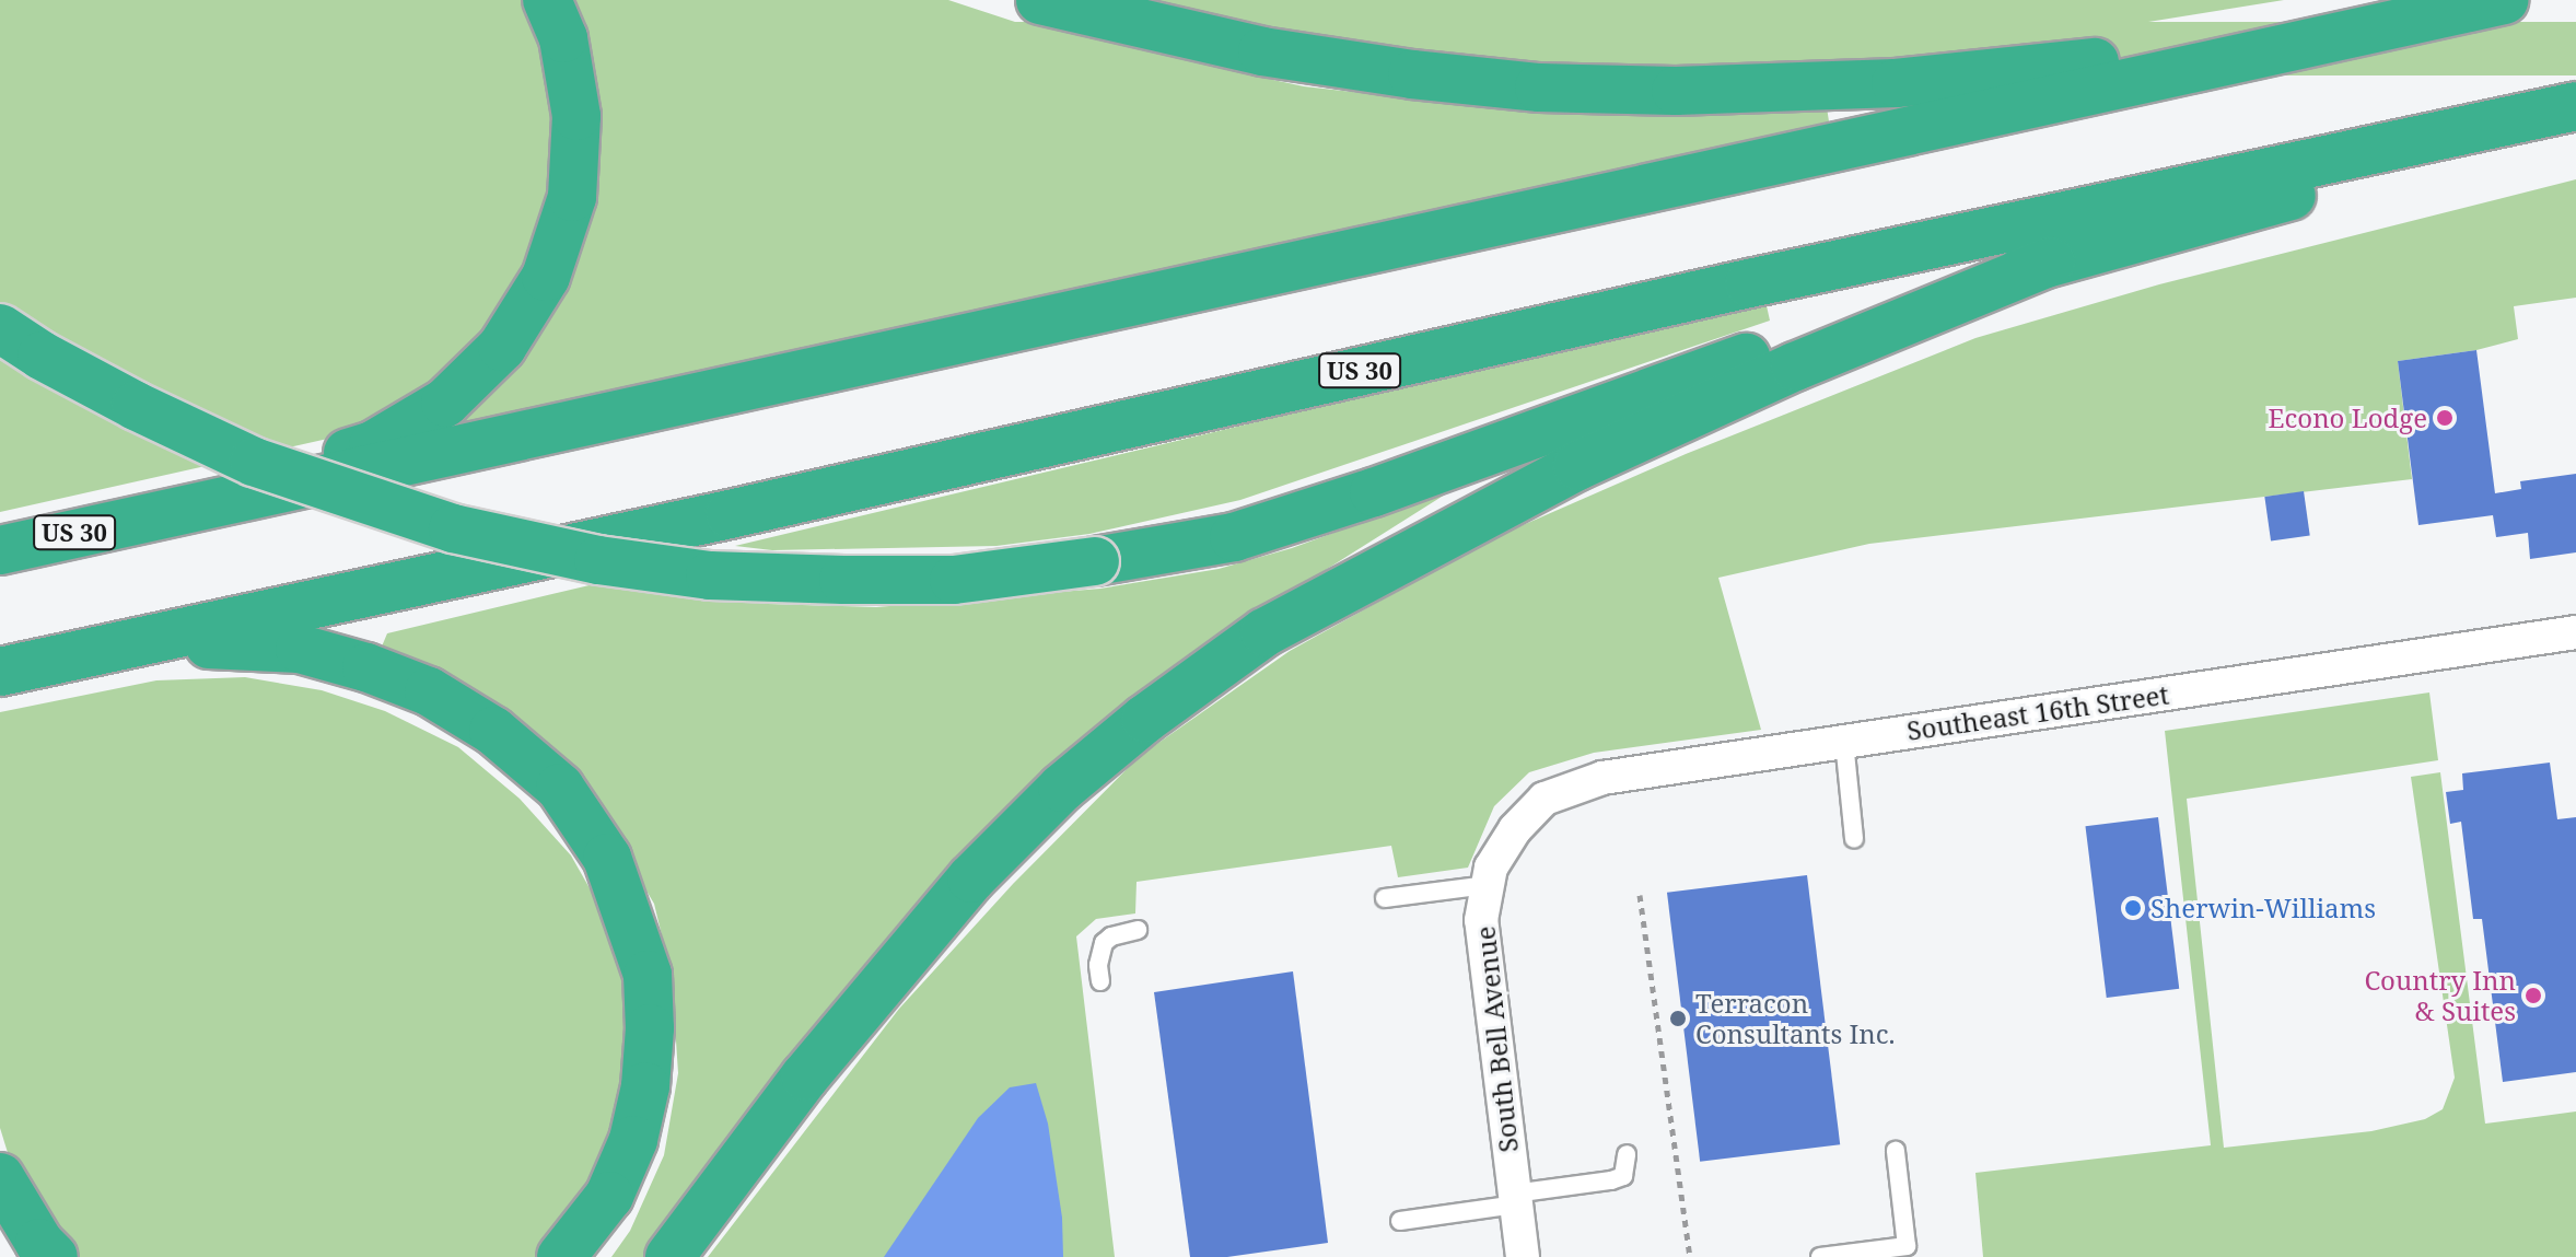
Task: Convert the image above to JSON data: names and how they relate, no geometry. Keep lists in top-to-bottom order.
{
  "streets": {
    "highway": ["US 30"],
    "street": ["Southeast 16th Street", "South Bell Avenue"]
  },
  "crossings": [
    ["Southeast 16th Street", "South Bell Avenue"]
  ],
  "places": [
    "Econo Lodge",
    "Sherwin-Williams",
    "Country Inn & Suites",
    "Terracon Consultants Inc."
  ]
}
